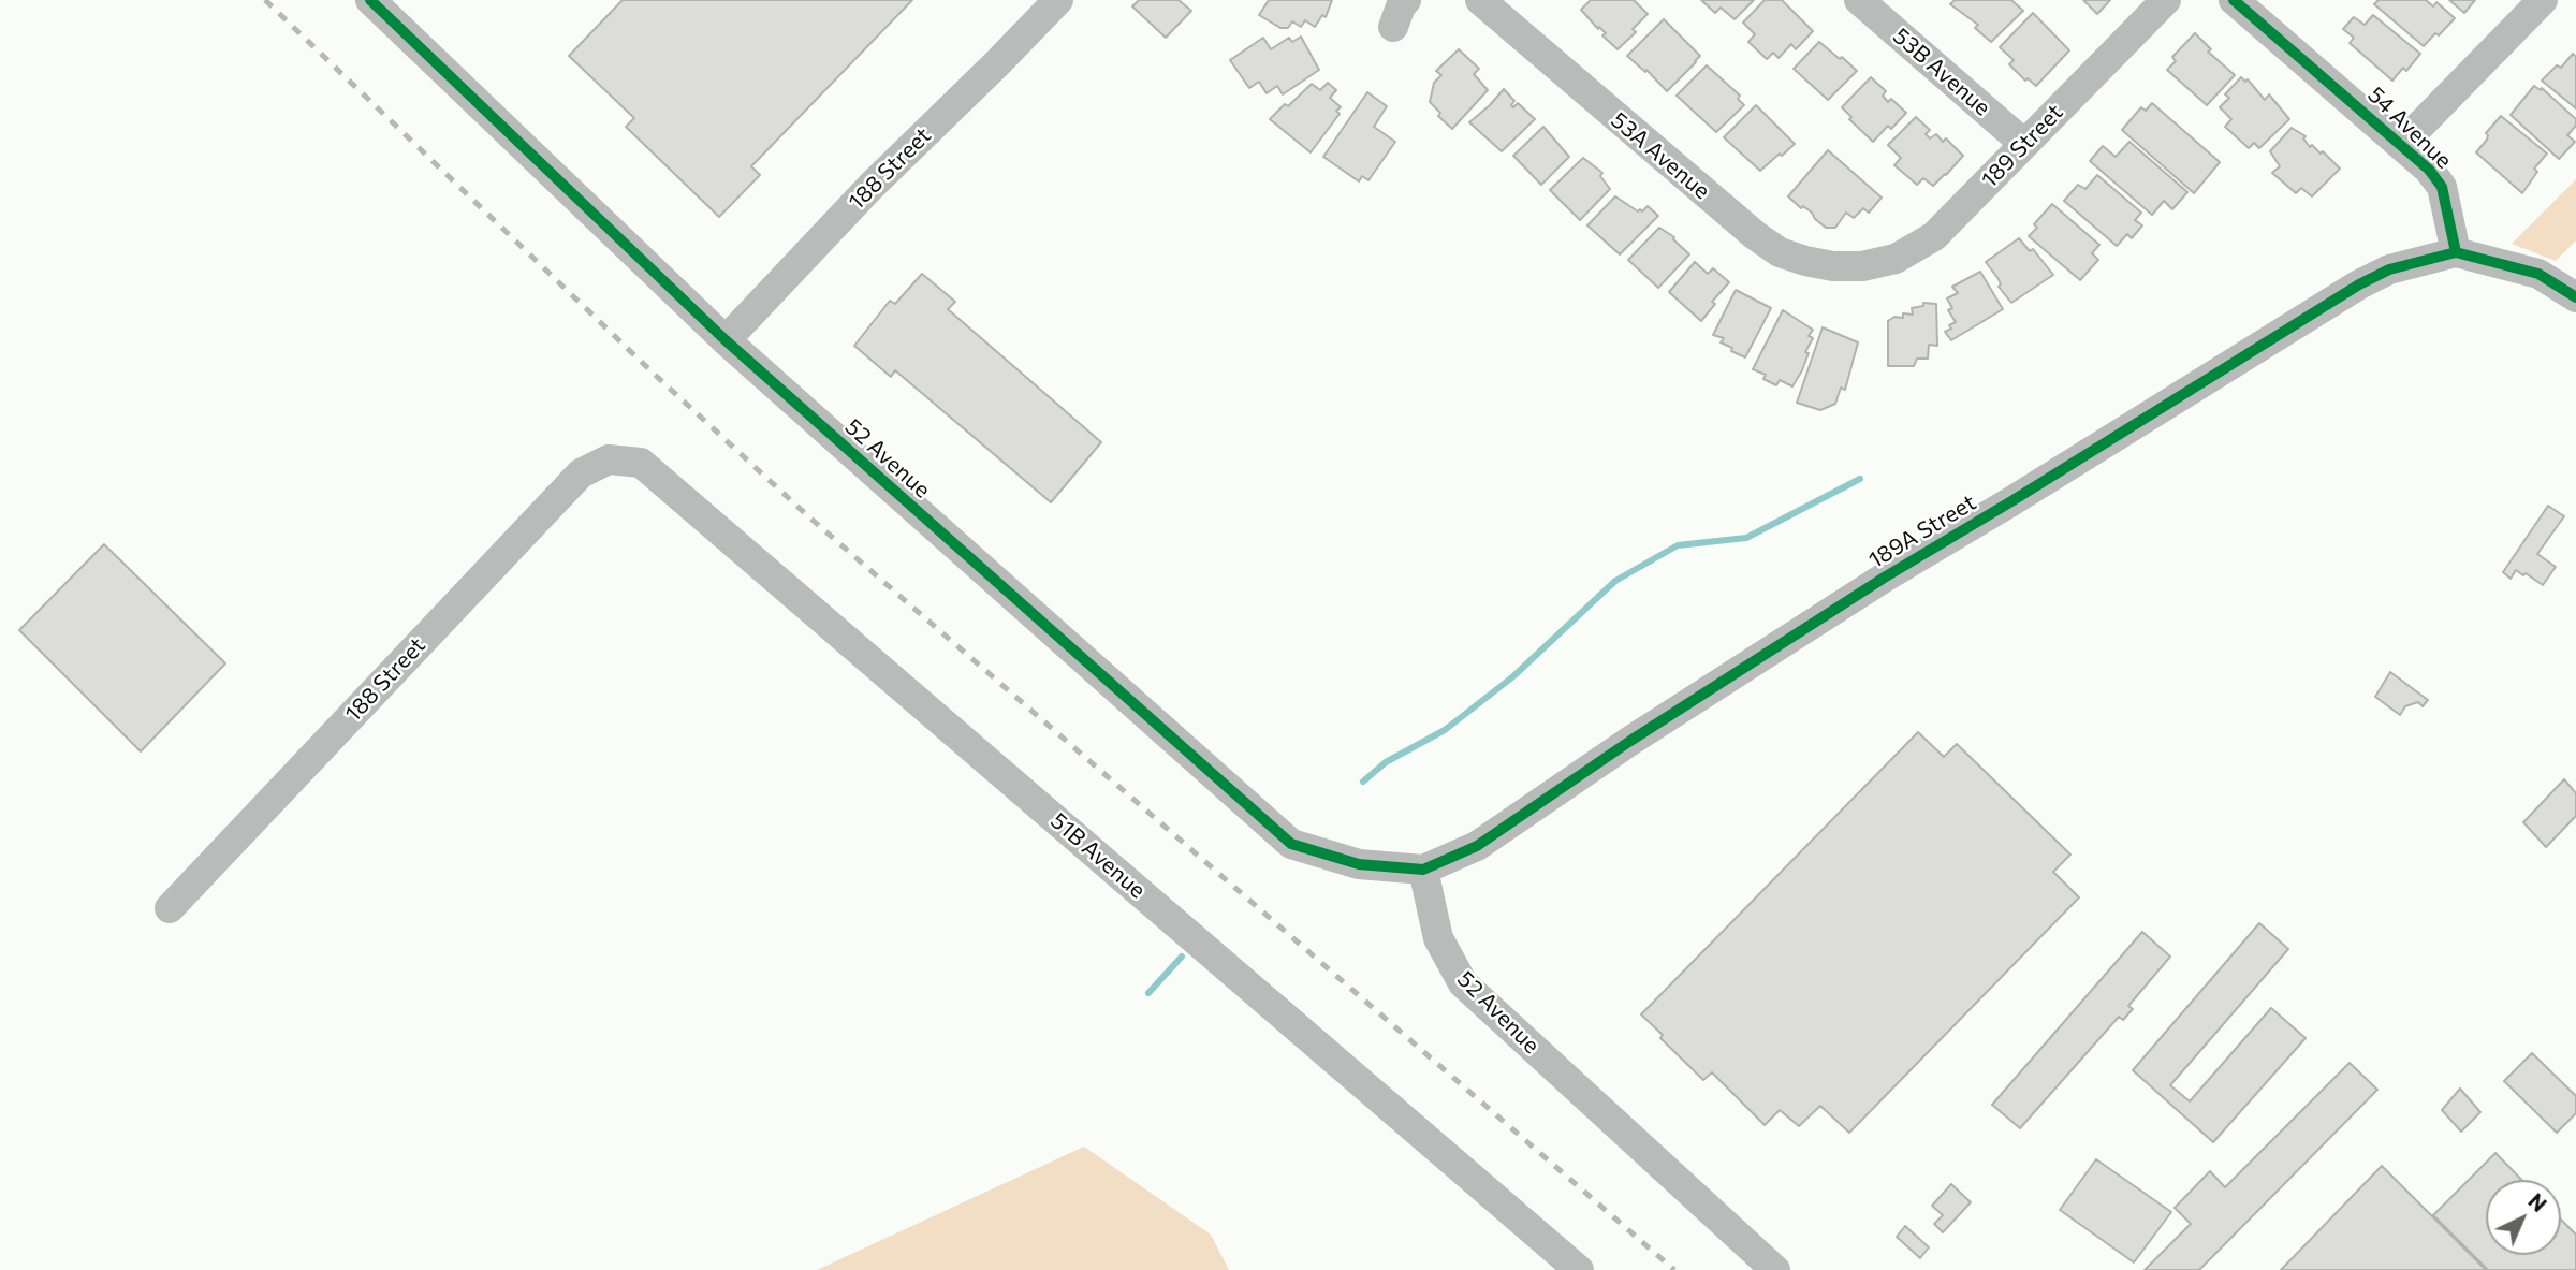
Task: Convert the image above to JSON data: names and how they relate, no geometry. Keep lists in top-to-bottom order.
{
  "streets": {
    "street": [
      "53B Avenue",
      "54 Avenue",
      "189 Street",
      "53A Avenue",
      "188 Street",
      "52 Avenue",
      "189A Street",
      "51B Avenue"
    ]
  },
  "crossings": [
    ["53B Avenue", "189 Street"],
    ["54 Avenue", "189A Street"],
    ["189 Street", "53A Avenue"],
    ["188 Street", "52 Avenue"],
    ["188 Street", "51B Avenue"],
    ["52 Avenue", "189A Street"]
  ],
  "north": "top right"
}
